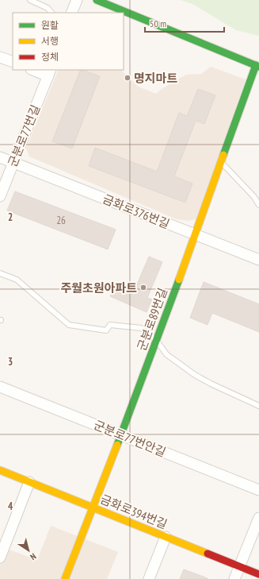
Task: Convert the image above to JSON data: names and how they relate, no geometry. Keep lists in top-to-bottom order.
{
  "streets": {
    "street": [
      "군분로77번길",
      "금화로376번길",
      "군분로89번길",
      "군분로77번안길",
      "금화로394번길"
    ]
  },
  "crossings": [
    ["군분로77번길", "금화로376번길"],
    ["금화로376번길", "군분로89번길"],
    ["군분로89번길", "군분로77번안길"],
    ["군분로89번길", "금화로394번길"]
  ],
  "places": ["명지마트", "주월초원아파트"],
  "house_numbers": ["26"],
  "legend": ["원활", "서행", "정체"],
  "scale_bar": "50 m",
  "north": "bottom right",
  "grid": {
    "rows": ["2", "3", "4"]
  }
}
